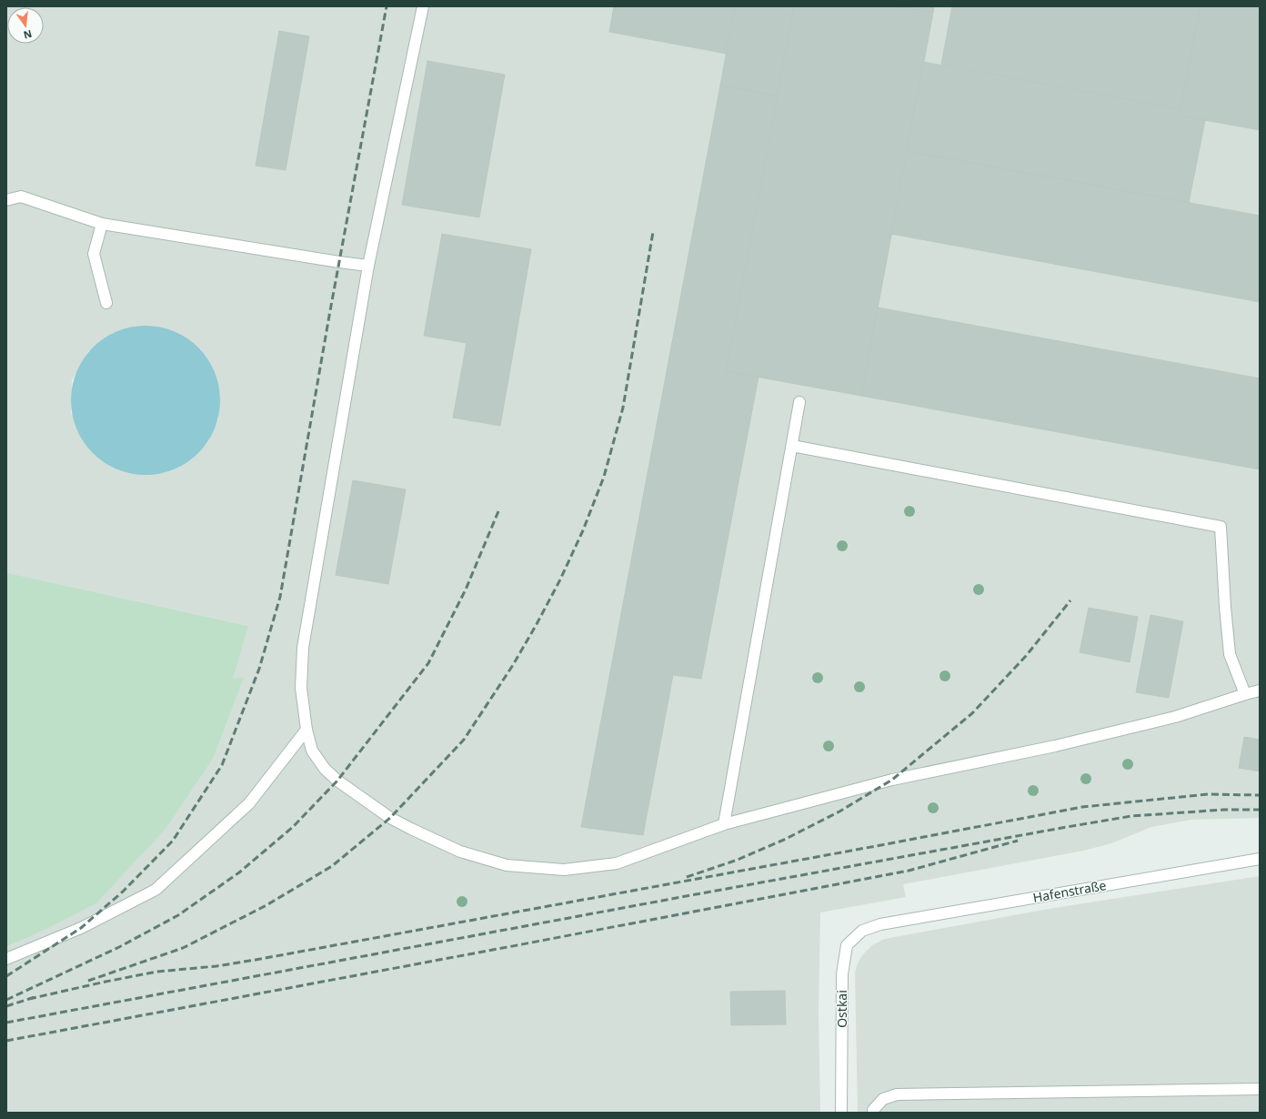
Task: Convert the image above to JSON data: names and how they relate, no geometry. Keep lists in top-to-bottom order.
{
  "streets": {
    "street": ["Hafenstraße", "Ostkai"]
  },
  "crossings": [
    ["Hafenstraße", "Ostkai"]
  ],
  "north": "bottom"
}
